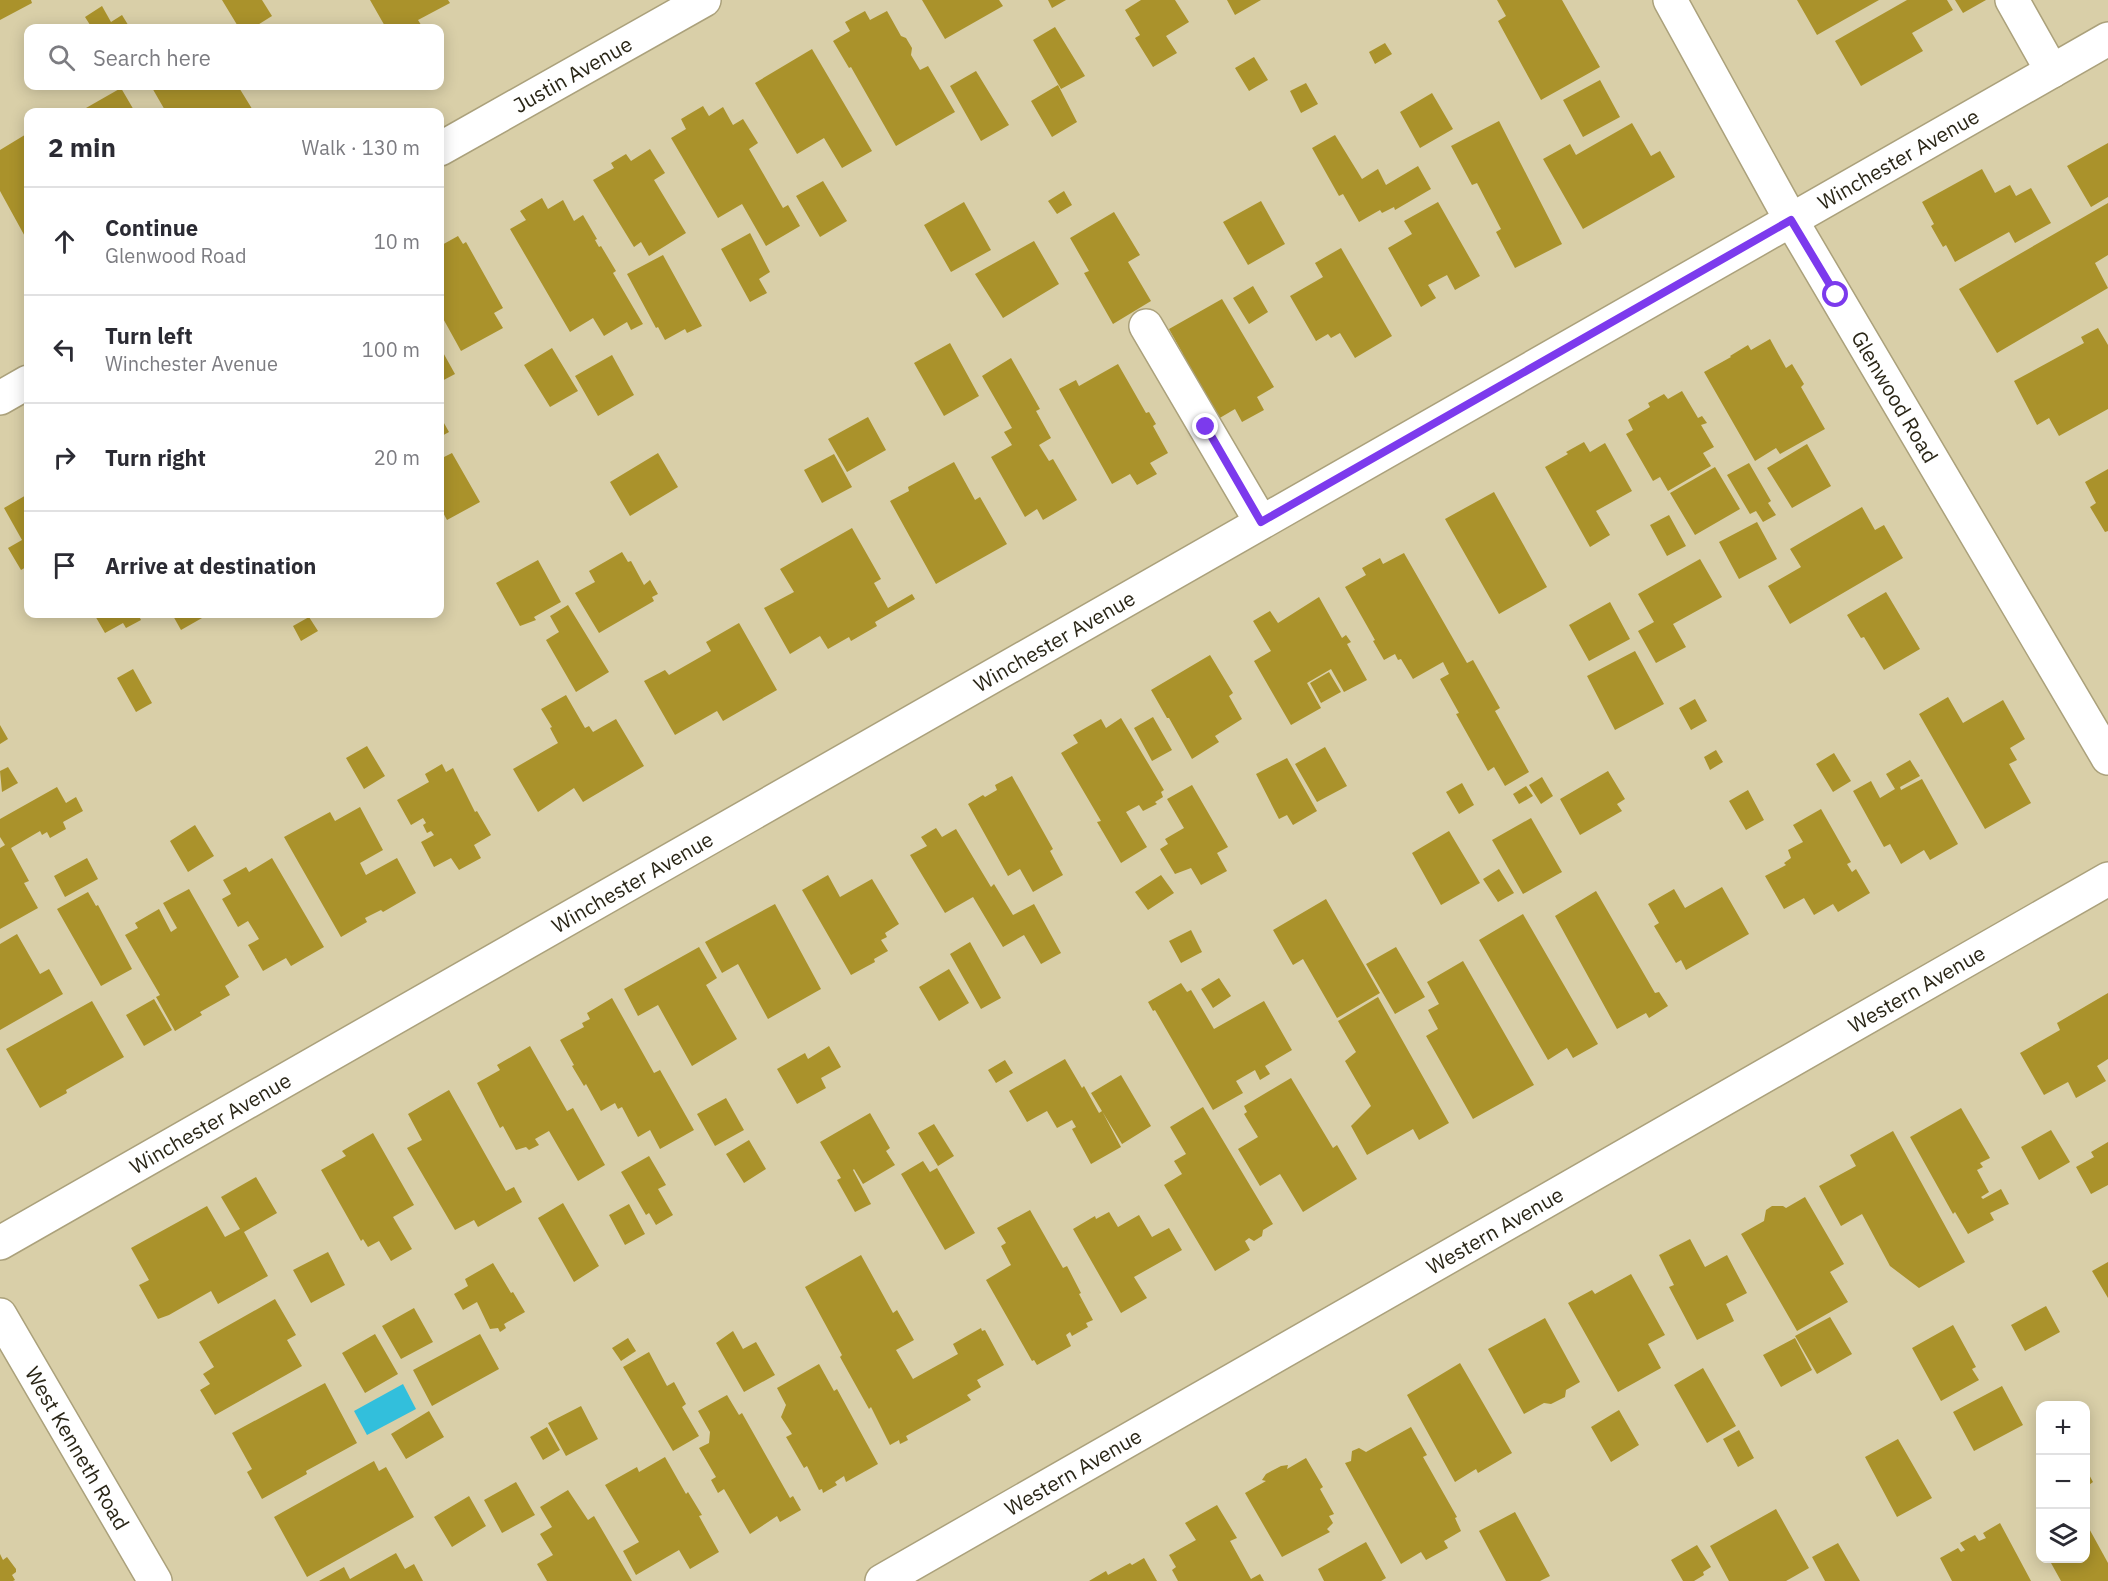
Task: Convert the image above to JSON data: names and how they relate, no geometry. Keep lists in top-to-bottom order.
{
  "streets": {
    "street": [
      "Justin Avenue",
      "Winchester Avenue",
      "Glenwood Road",
      "Western Avenue",
      "West Kenneth Road"
    ]
  },
  "crossings": [
    ["Winchester Avenue", "Glenwood Road"]
  ],
  "page": {
    "search": "Search here",
    "heading": ["2 min", "Walk · 130 m"],
    "list": [
      ["Continue", "Glenwood Road", "10 m"],
      ["Turn left", "Winchester Avenue", "100 m"],
      ["Turn right", "20 m"],
      "Arrive at destination"
    ],
    "map_buttons": ["+", "−"]
  }
}
